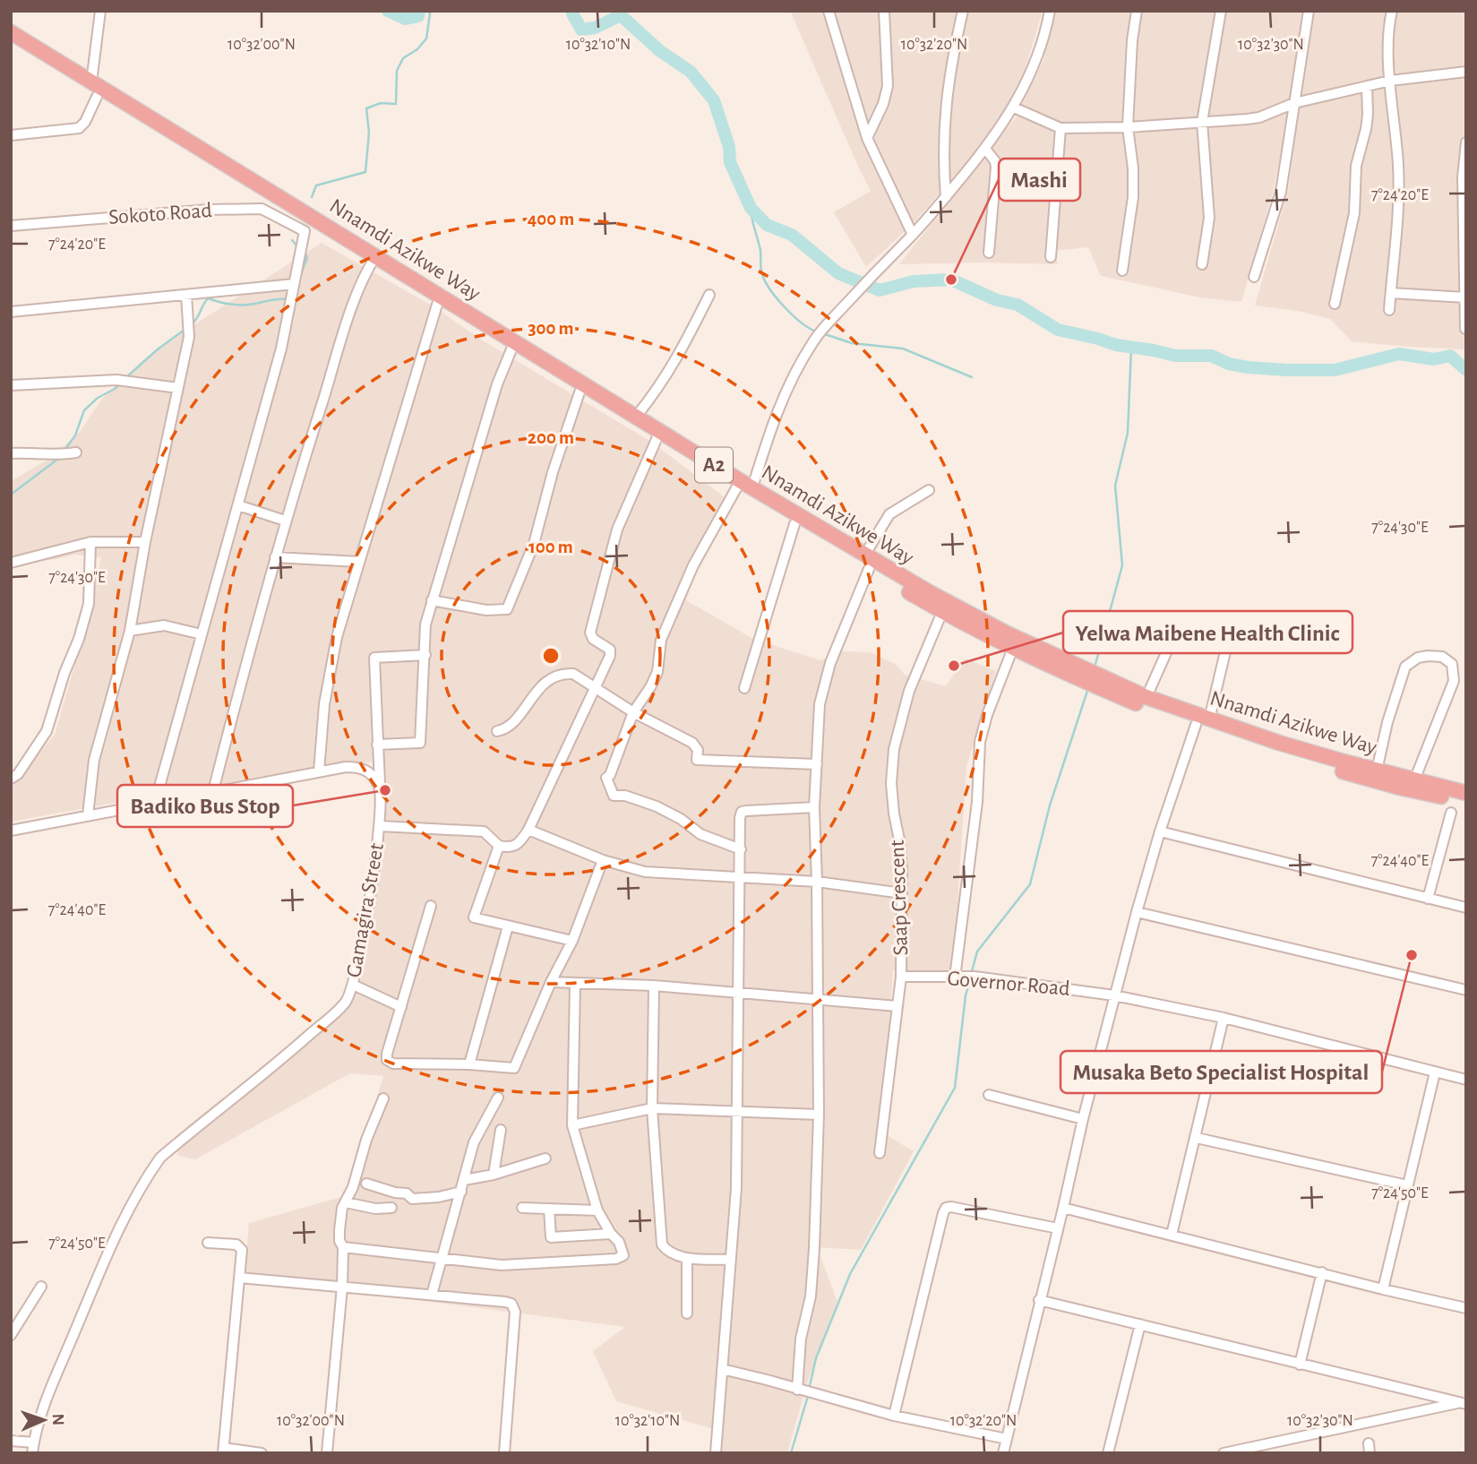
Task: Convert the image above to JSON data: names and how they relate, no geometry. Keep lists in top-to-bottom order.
{
  "streets": {
    "highway": ["Nnamdi Azikwe Way", "A2"],
    "street": [
      "Sokoto Road",
      "Saap Crescent",
      "Gamagira Street",
      "Governor Road"
    ]
  },
  "crossings": [
    ["Nnamdi Azikwe Way", "Saap Crescent"],
    ["Saap Crescent", "Governor Road"]
  ],
  "places": [
    "Mashi",
    "Yelwa Maibene Health Clinic",
    "Badiko Bus Stop",
    "Musaka Beto Specialist Hospital"
  ],
  "north": "right",
  "coordinates": [
    "10°32'00\"N",
    "10°32'10\"N",
    "10°32'20\"N",
    "10°32'30\"N",
    "7°24'20\"E",
    "7°24'30\"E",
    "7°24'40\"E",
    "7°24'50\"E"
  ],
  "rings": [
    "400 m",
    "300 m",
    "200 m",
    "100 m"
  ]
}
